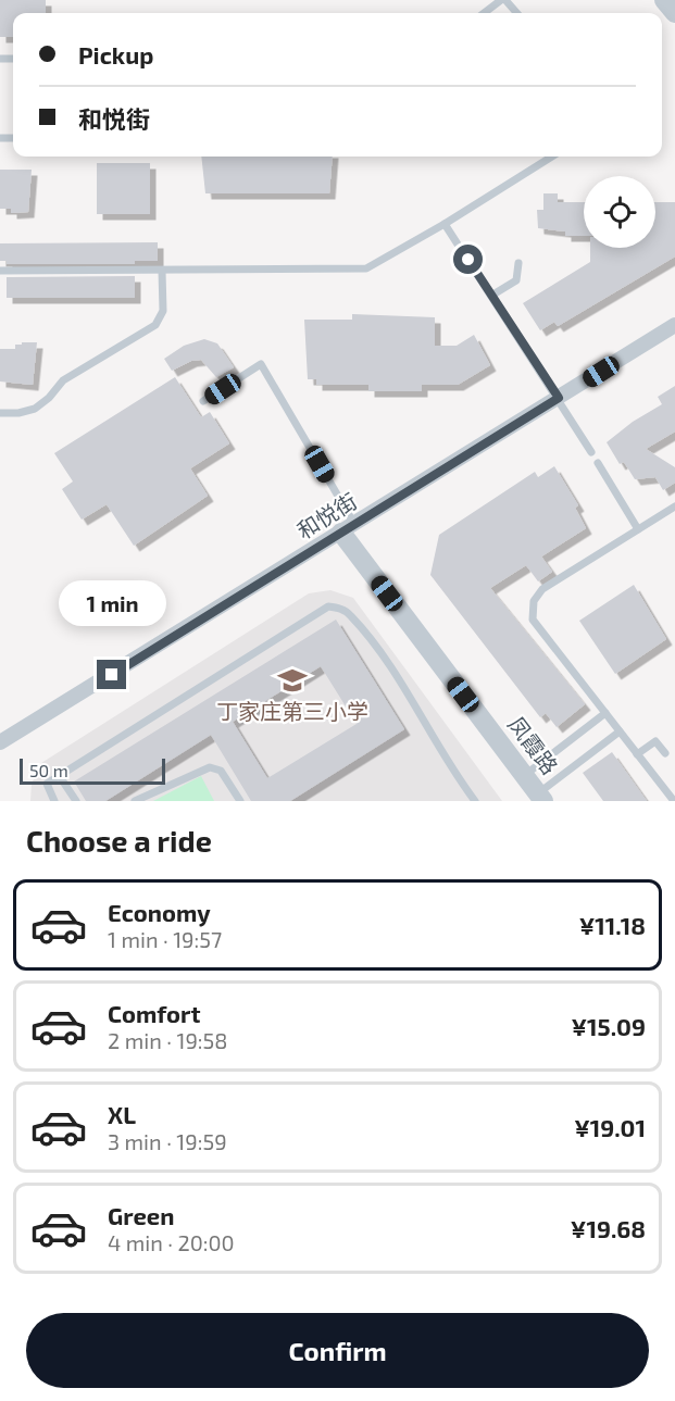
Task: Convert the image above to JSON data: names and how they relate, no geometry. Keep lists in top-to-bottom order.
{
  "streets": {
    "street": ["和悦街", "凤霞路"]
  },
  "crossings": [
    ["和悦街", "凤霞路"]
  ],
  "places": {
    "school or university": ["丁家庄第三小学"]
  },
  "scale_bar": "50 m",
  "page": {
    "banner": ["Pickup", "和悦街"],
    "bubble": "1 min",
    "scale": "50 m",
    "heading": "Choose a ride",
    "list": [
      {
        "name": "Economy",
        "note": "1 min · 19:57",
        "value": "¥11.18"
      },
      {
        "name": "Comfort",
        "note": "2 min · 19:58",
        "value": "¥15.09"
      },
      {
        "name": "XL",
        "note": "3 min · 19:59",
        "value": "¥19.01"
      },
      {
        "name": "Green",
        "note": "4 min · 20:00",
        "value": "¥19.68"
      }
    ],
    "buttons": "Confirm"
  }
}
